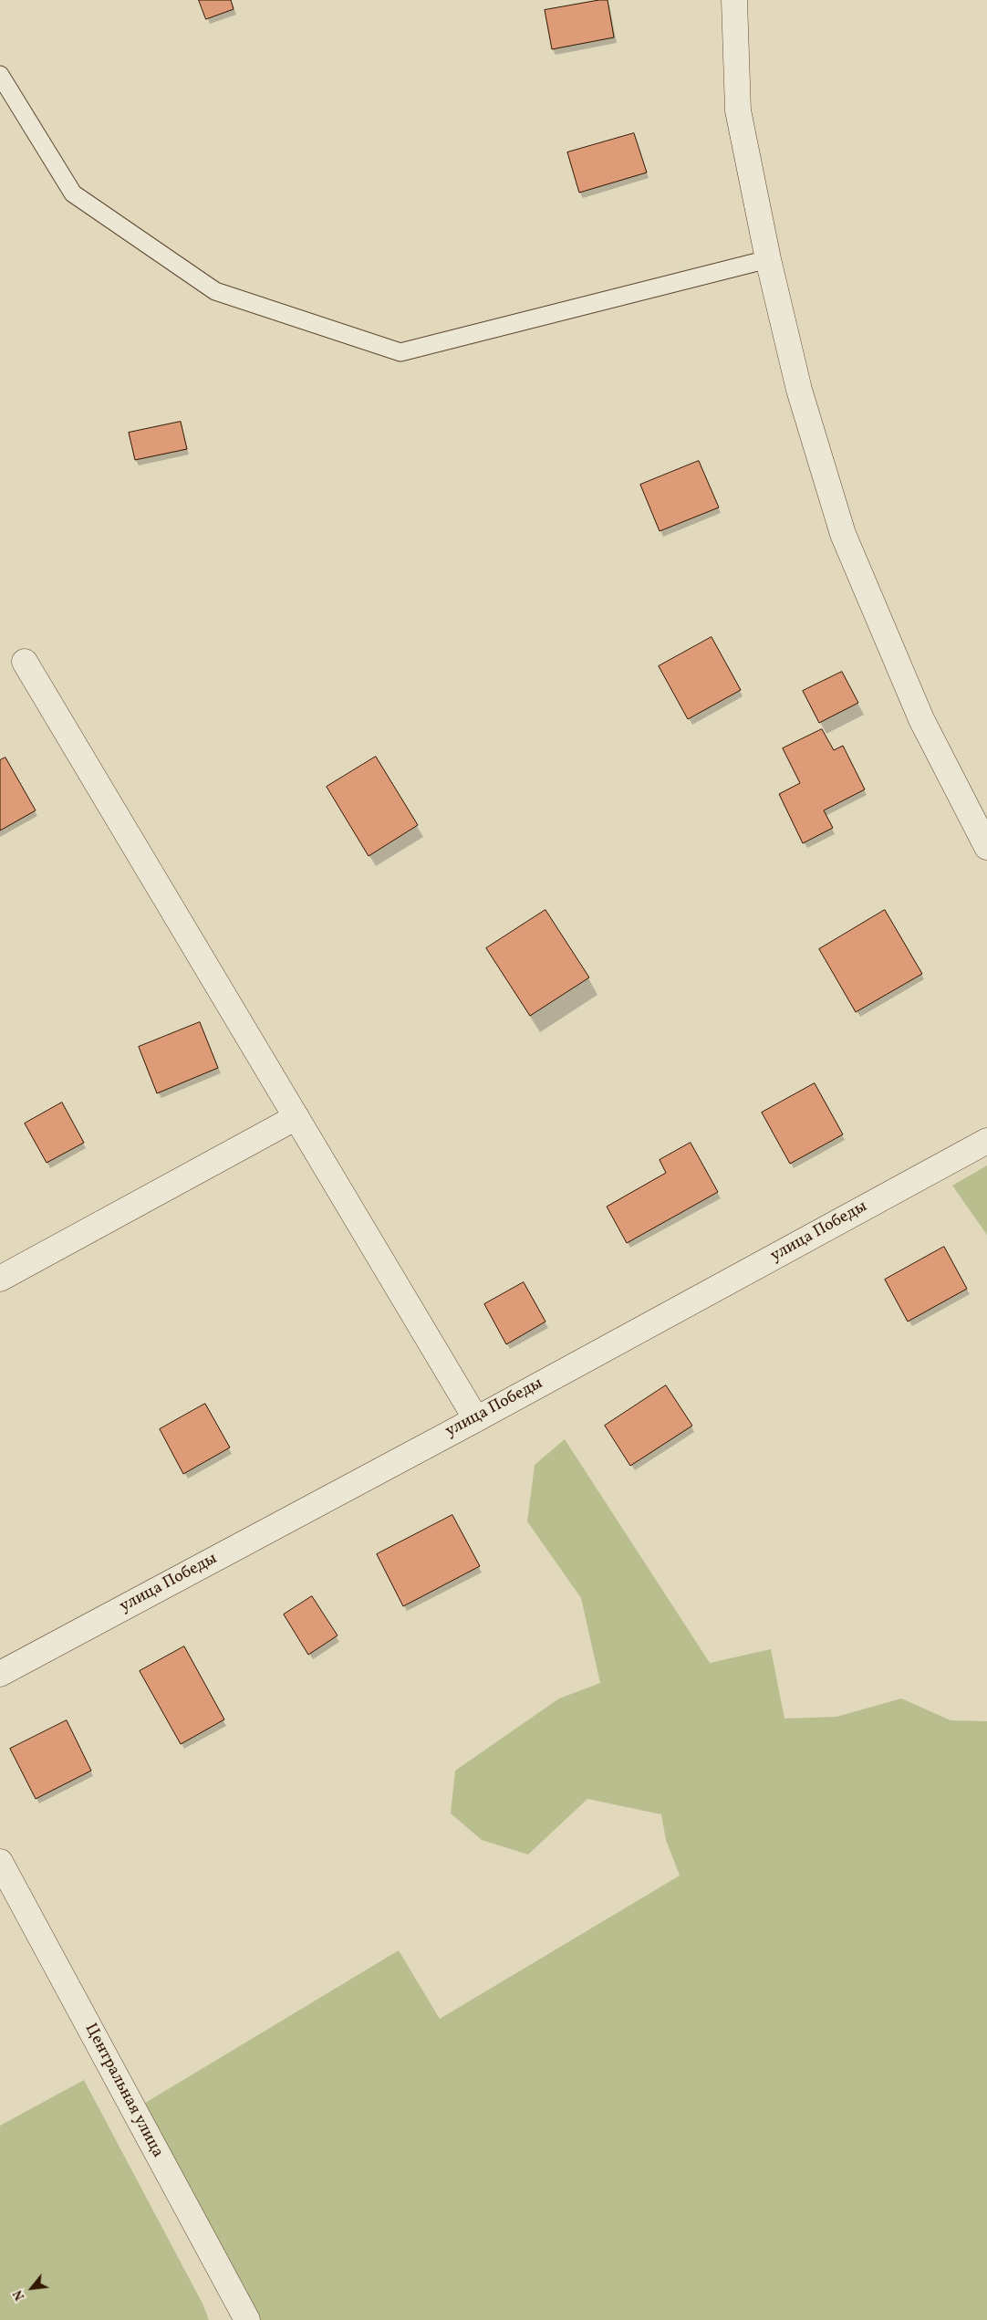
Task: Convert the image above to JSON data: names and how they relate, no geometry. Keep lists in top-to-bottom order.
{
  "streets": {
    "street": ["улица Победы", "Центральная улица"]
  },
  "north": "bottom left"
}
